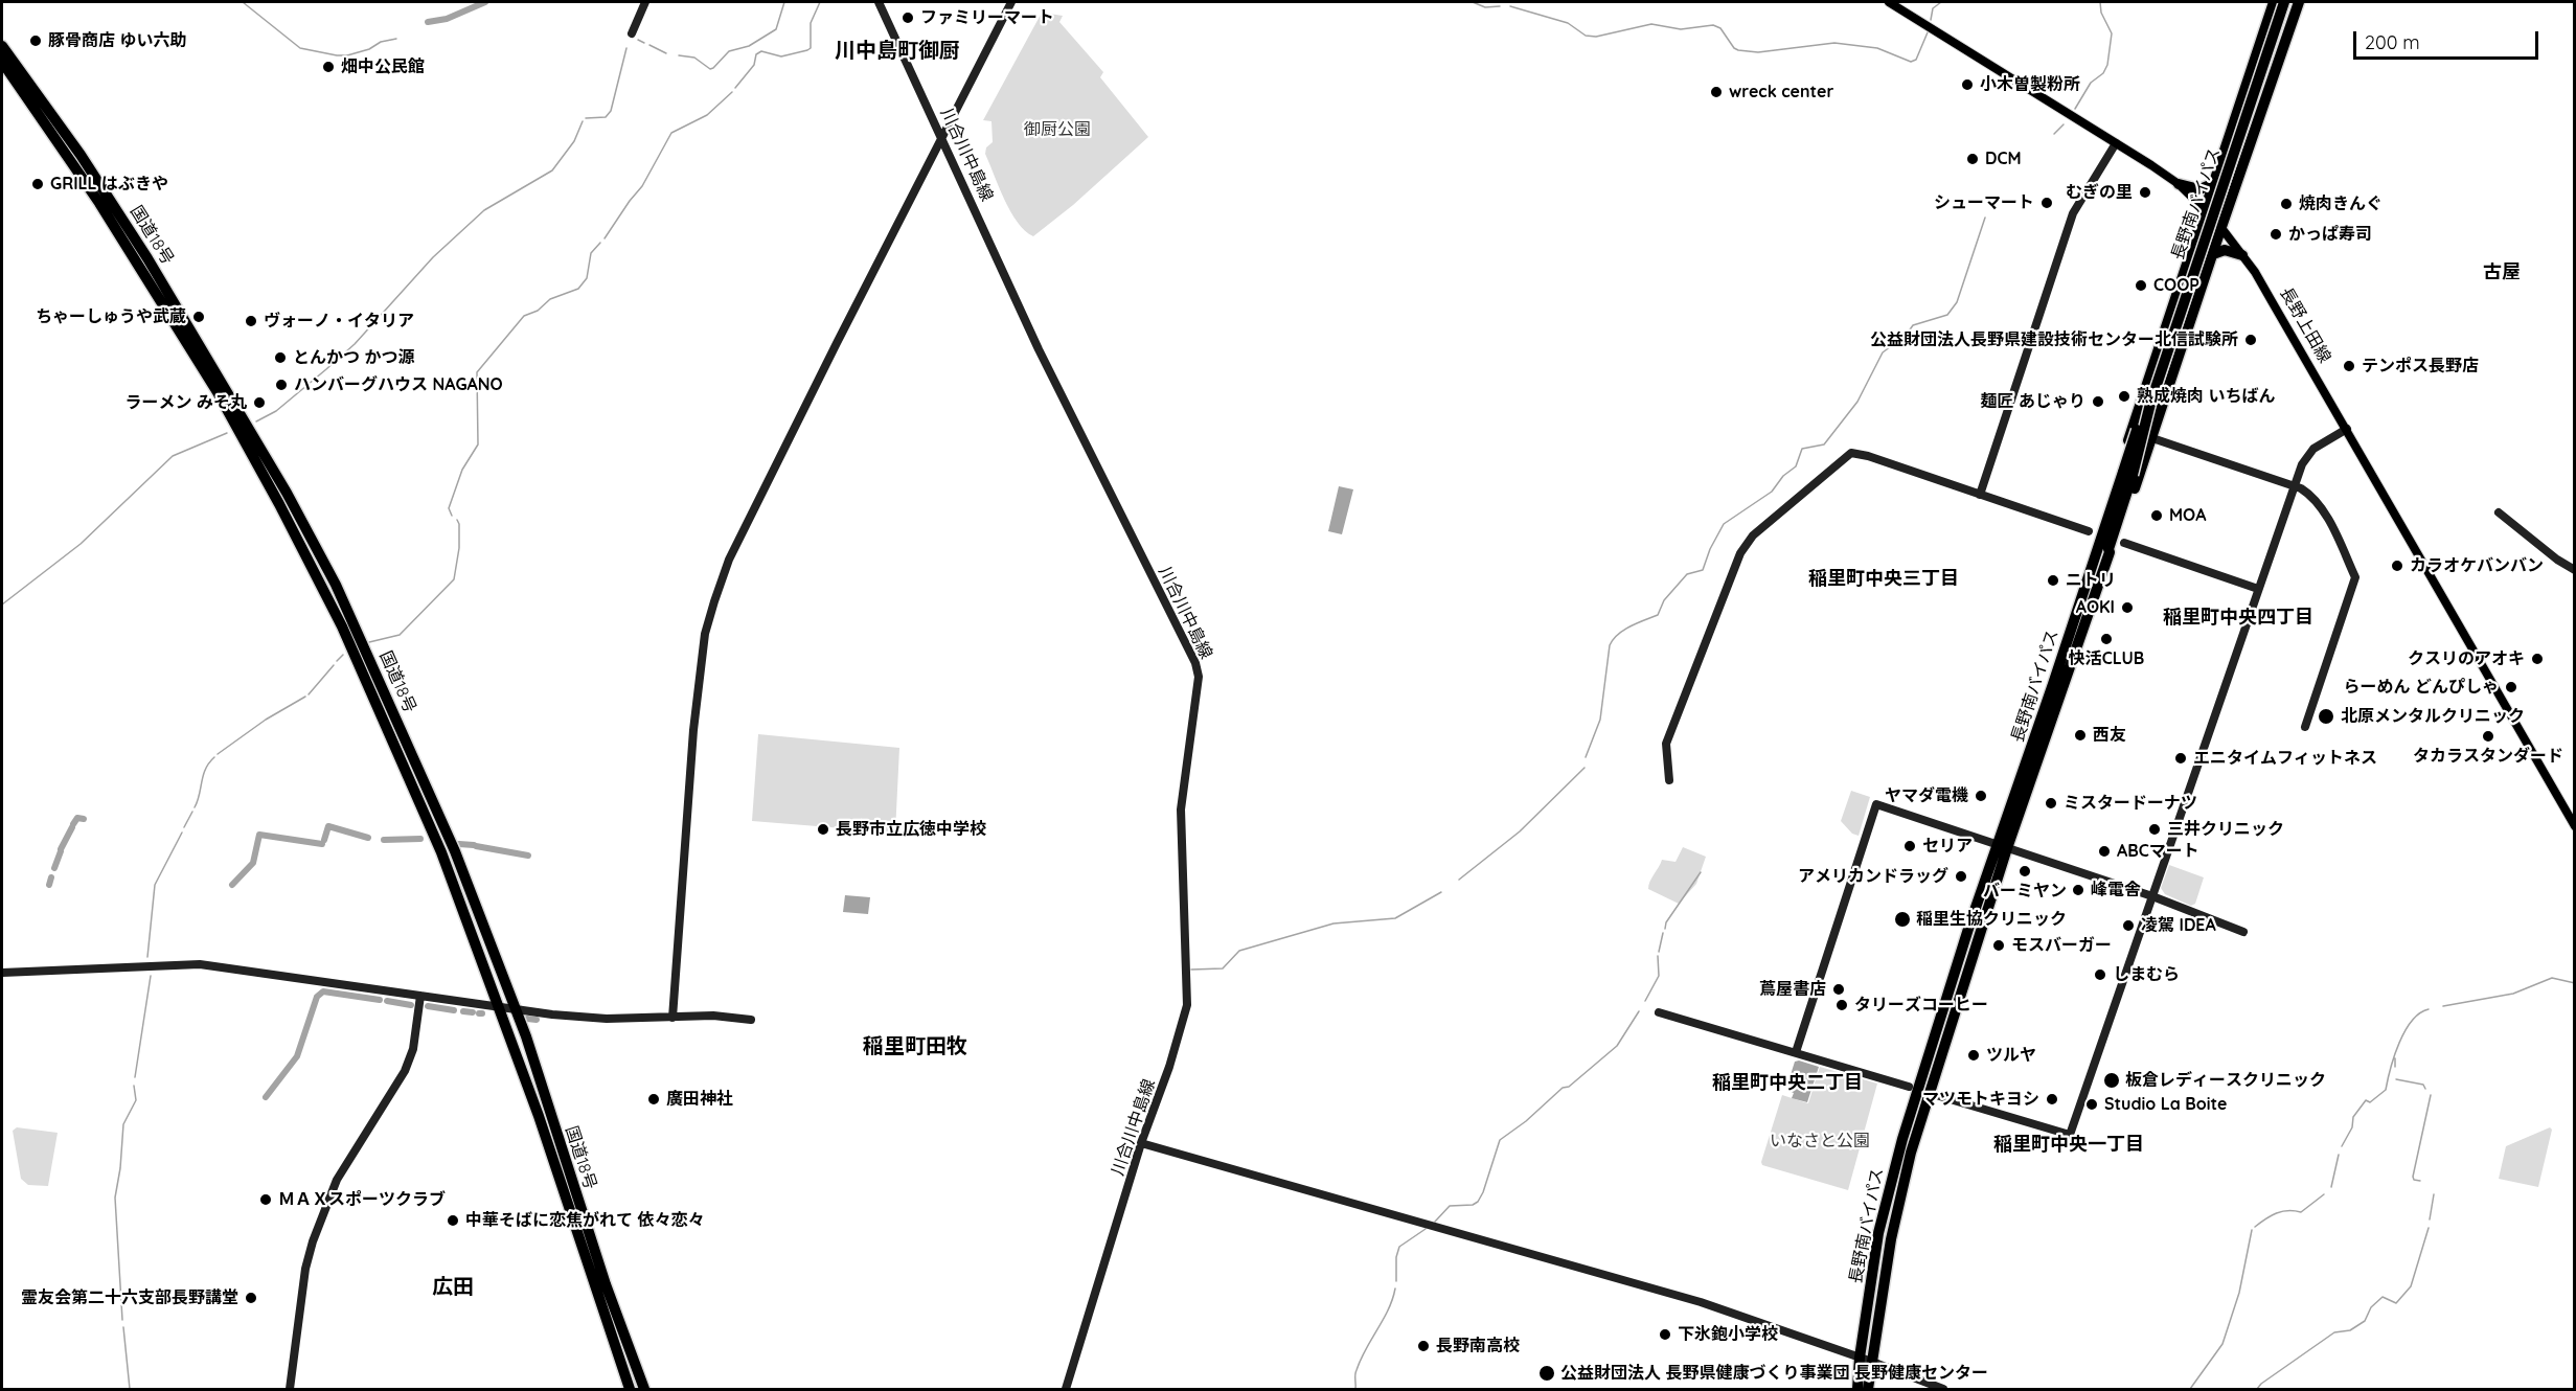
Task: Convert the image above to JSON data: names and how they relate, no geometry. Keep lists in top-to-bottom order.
{
  "streets": {
    "highway": ["長野南バイパス", "国道18号"],
    "main road": ["長野上田線"],
    "street": ["川合川中島線"]
  },
  "districts": [
    "川中島町御厨",
    "古屋",
    "稲里町中央三丁目",
    "稲里町中央四丁目",
    "稲里町田牧",
    "稲里町中央二丁目",
    "稲里町中央一丁目",
    "広田"
  ],
  "parks": ["御厨公園", "いなさと公園"],
  "places": [
    "ファミリーマート",
    "豚骨商店 ゆい六助",
    "畑中公民館",
    "小木曽製粉所",
    "wreck center",
    "DCM",
    "GRILL はぶきや",
    "むぎの里",
    "シューマート",
    "焼肉きんぐ",
    "かっぱ寿司",
    "COOP",
    "ちゃーしゅうや武蔵",
    "ヴォーノ・イタリア",
    "公益財団法人長野県建設技術センター北信試験所",
    "とんかつ かつ源",
    "テンポス長野店",
    "ハンバーグハウス NAGANO",
    "熟成焼肉 いちばん",
    "麺匠 あじゃり",
    "ラーメン みそ丸",
    "MOA",
    "カラオケバンバン",
    "ニトリ",
    "AOKI",
    "快活CLUB",
    "クスリのアオキ",
    "らーめん どんぴしゃ",
    "北原メンタルクリニック",
    "西友",
    "タカラスタンダード",
    "エニタイムフィットネス",
    "ヤマダ電機",
    "ミスタードーナツ",
    "長野市立広徳中学校",
    "三井クリニック",
    "セリア",
    "ABCマート",
    "バーミヤン",
    "アメリカンドラッグ",
    "峰電舎",
    "稲里生協クリニック",
    "凌駕 IDEA",
    "モスバーガー",
    "しまむら",
    "蔦屋書店",
    "タリーズコーヒー",
    "ツルヤ",
    "板倉レディースクリニック",
    "廣田神社",
    "マツモトキヨシ",
    "Studio La Boite",
    "ＭＡＸスポーツクラブ",
    "中華そばに恋焦がれて 依々恋々",
    "霊友会第二十六支部長野講堂",
    "下氷鉋小学校",
    "長野南高校",
    "公益財団法人 長野県健康づくり事業団 長野健康センター"
  ],
  "scale_bar": "200 m"
}
